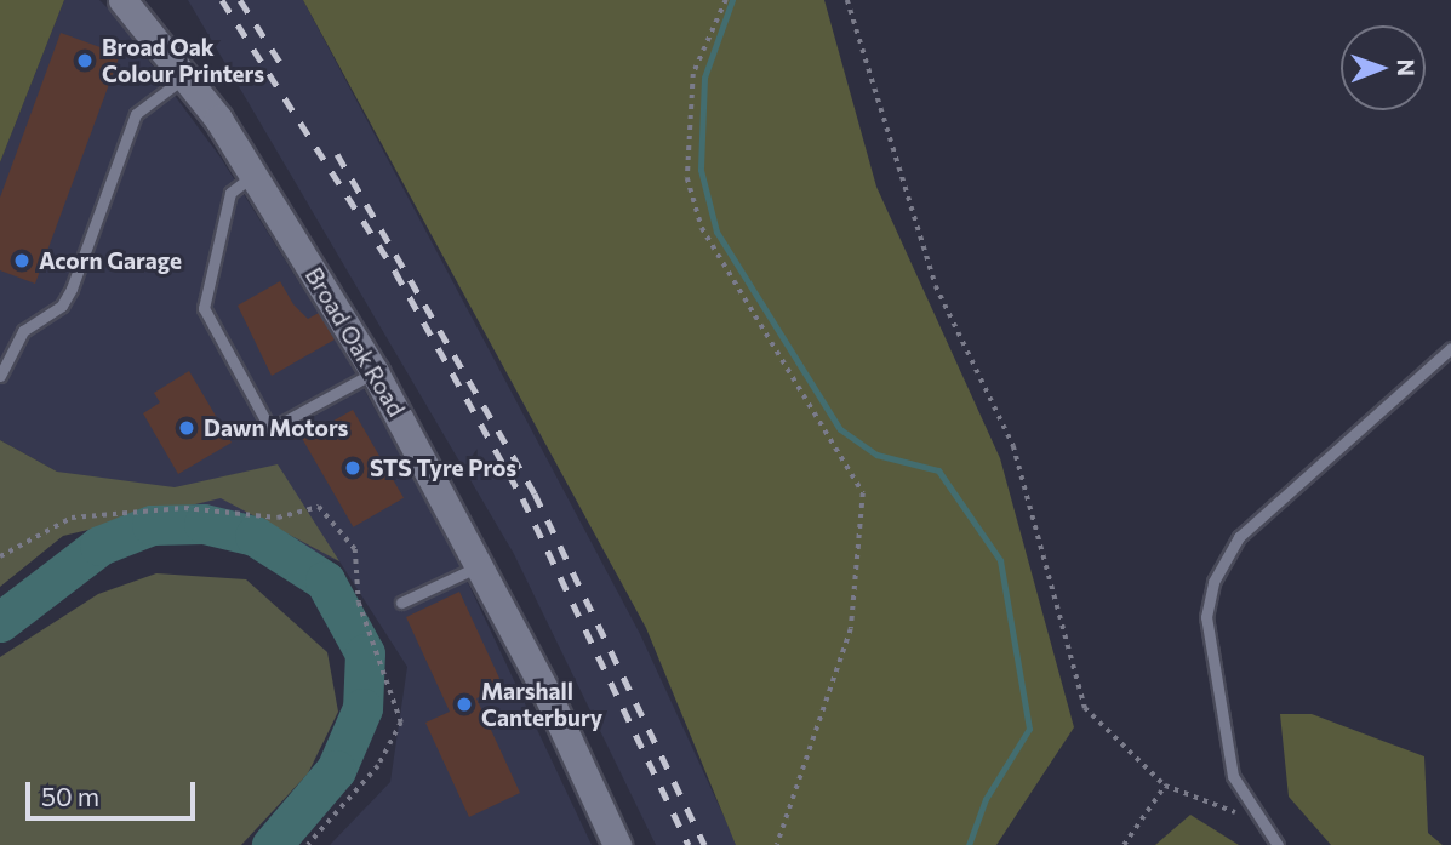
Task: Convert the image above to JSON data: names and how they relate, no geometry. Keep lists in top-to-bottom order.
{
  "streets": {
    "street": ["Broad Oak Road"]
  },
  "places": [
    "Broad Oak Colour Printers",
    "Acorn Garage",
    "Dawn Motors",
    "STS Tyre Pros",
    "Marshall Canterbury"
  ],
  "scale_bar": "50 m",
  "north": "right"
}
